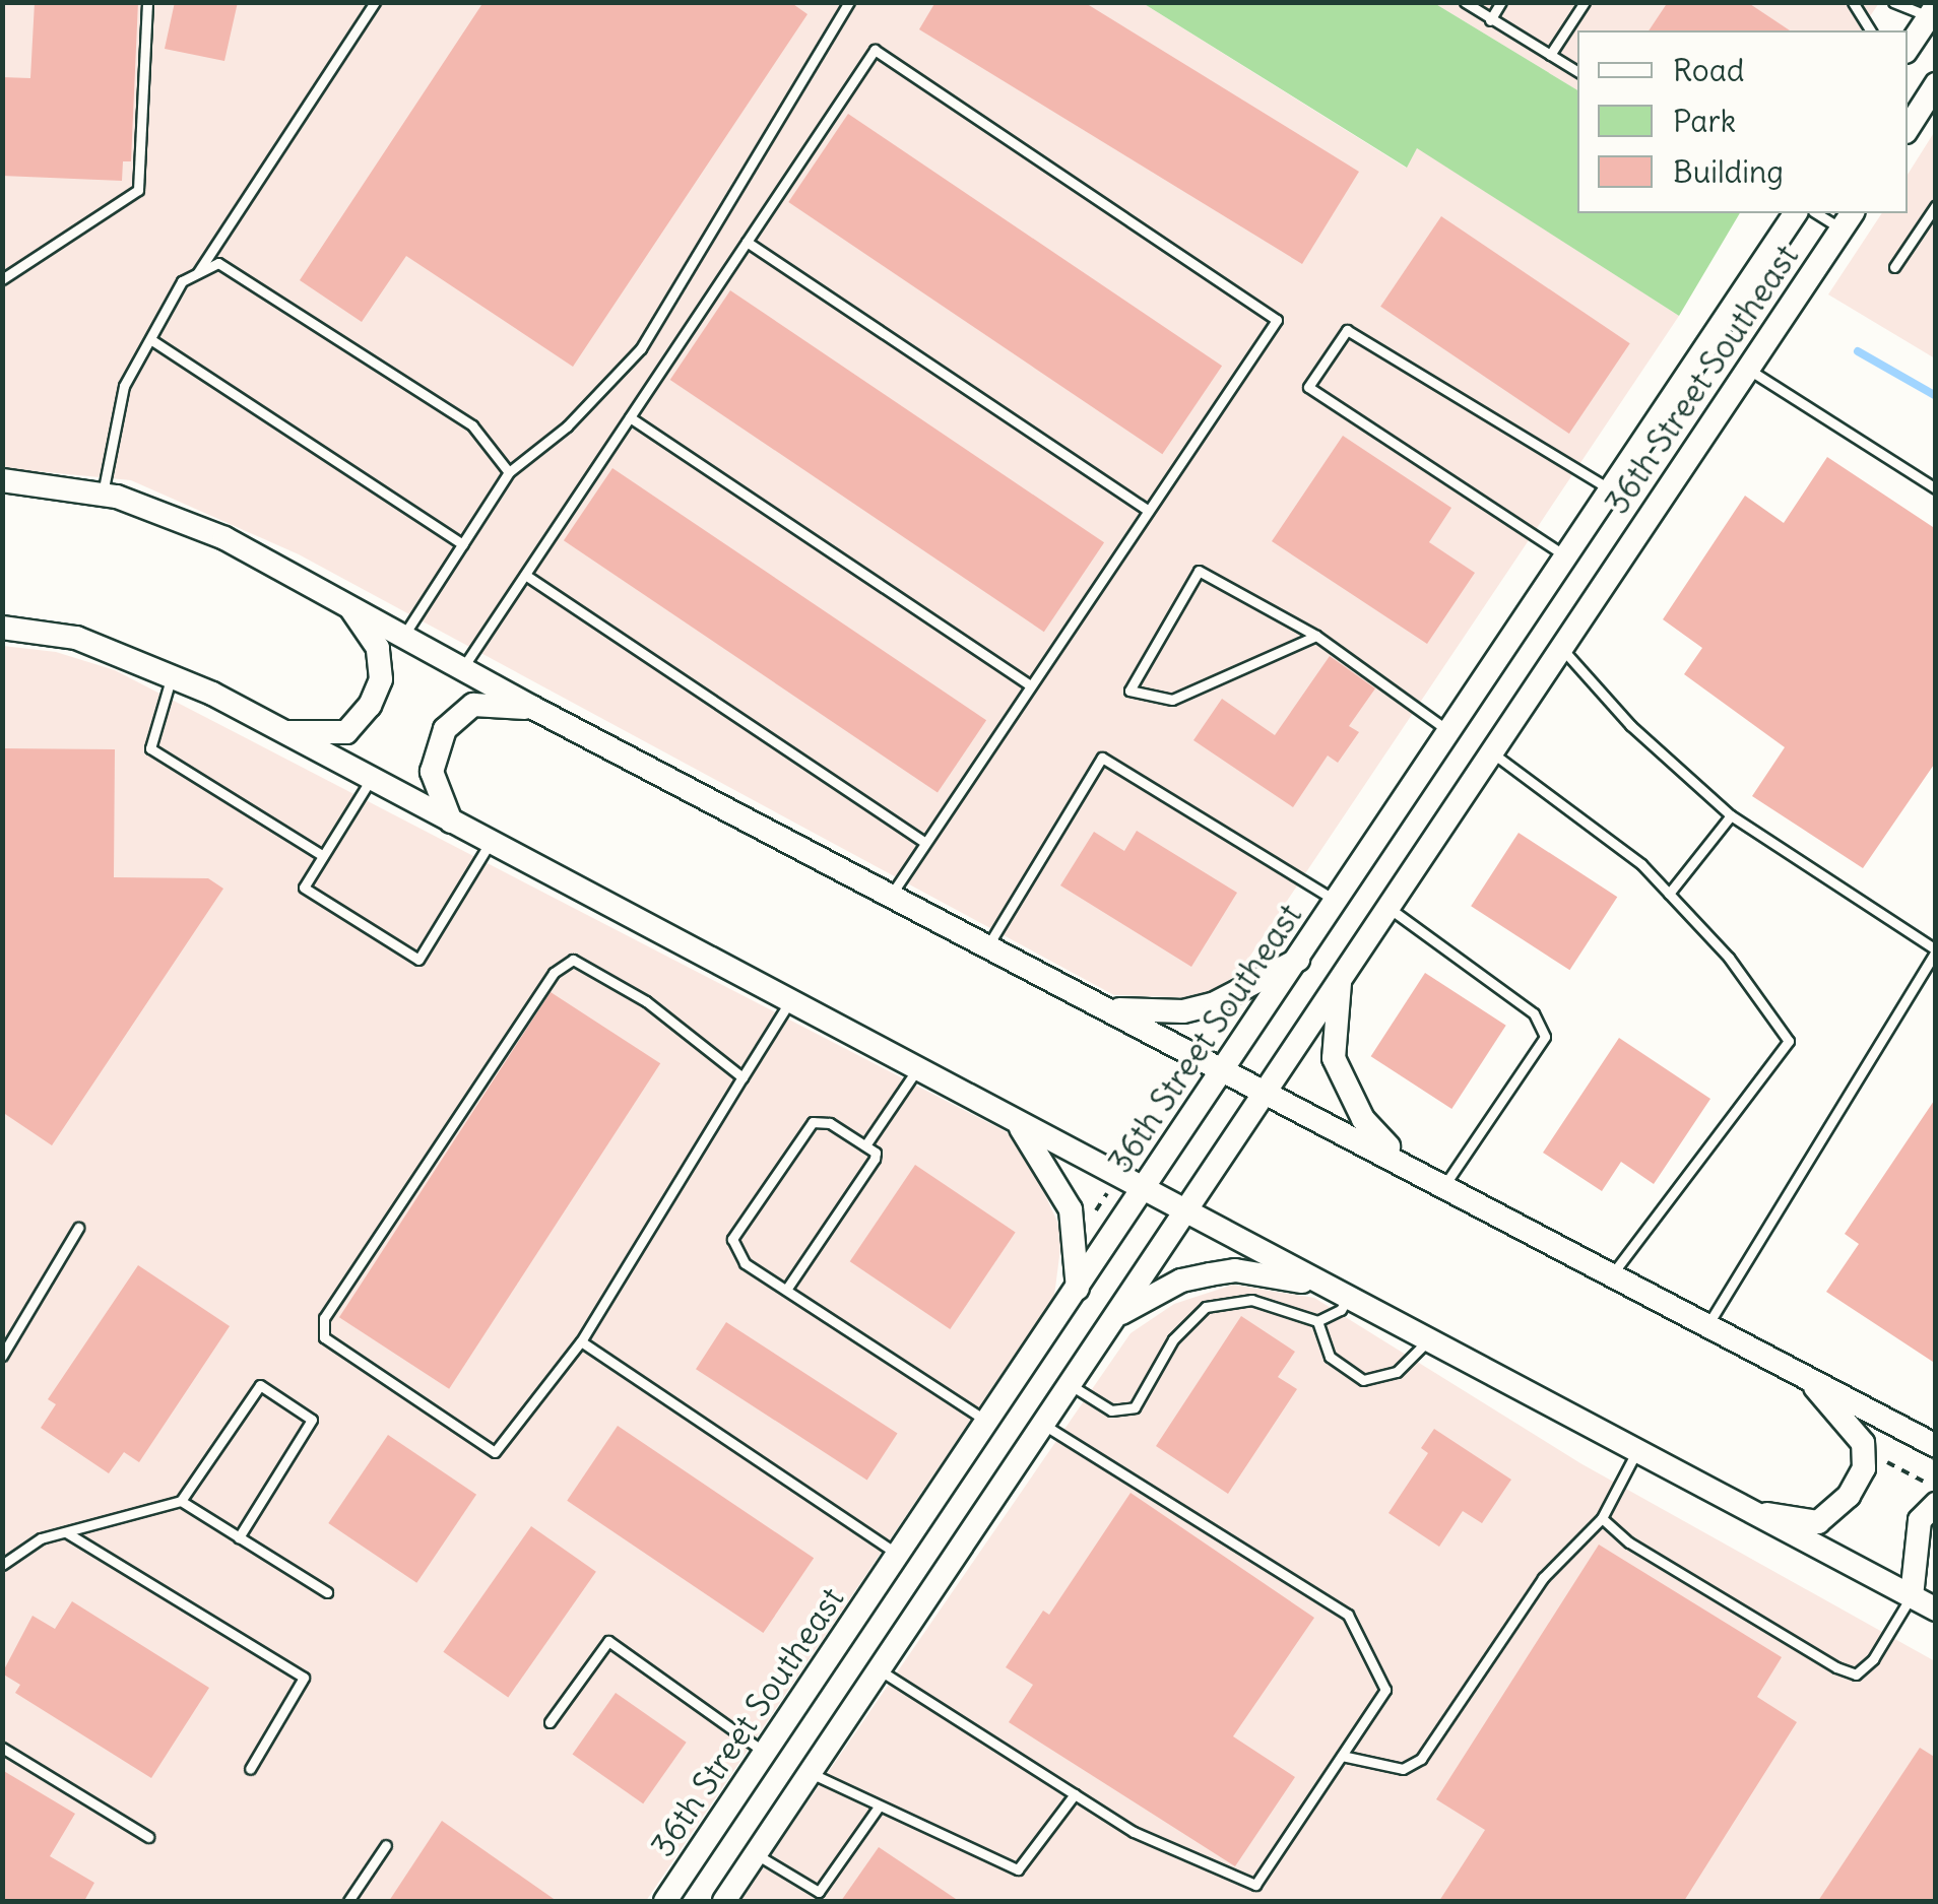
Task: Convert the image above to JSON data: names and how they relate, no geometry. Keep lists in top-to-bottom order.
{
  "streets": {
    "street": ["36th Street Southeast"]
  },
  "legend": ["Road", "Park", "Building"]
}
